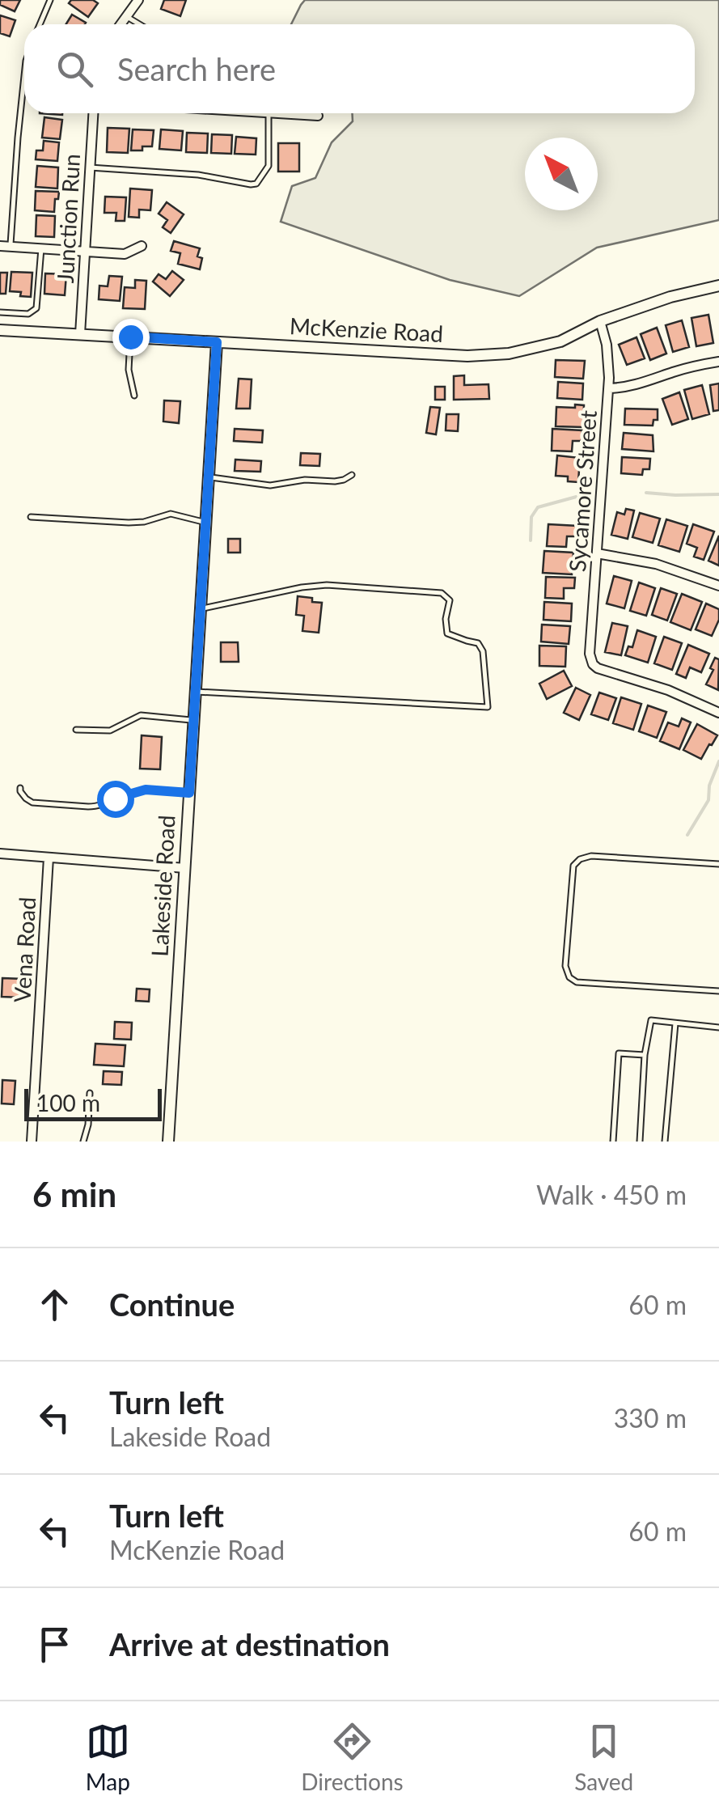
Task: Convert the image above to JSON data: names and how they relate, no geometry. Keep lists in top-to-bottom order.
{
  "streets": {
    "street": [
      "Junction Run",
      "McKenzie Road",
      "Sycamore Street",
      "Lakeside Road",
      "Vena Road"
    ]
  },
  "crossings": [
    ["Junction Run", "McKenzie Road"],
    ["McKenzie Road", "Sycamore Street"],
    ["McKenzie Road", "Lakeside Road"]
  ],
  "scale_bar": "100 m",
  "north": "top left",
  "page": {
    "search": "Search here",
    "scale": "100 m",
    "heading": ["6 min", "Walk · 450 m"],
    "list": [
      ["Continue", "60 m"],
      ["Turn left", "Lakeside Road", "330 m"],
      ["Turn left", "McKenzie Road", "60 m"],
      "Arrive at destination"
    ],
    "nav": ["Map", "Directions", "Saved"]
  }
}
